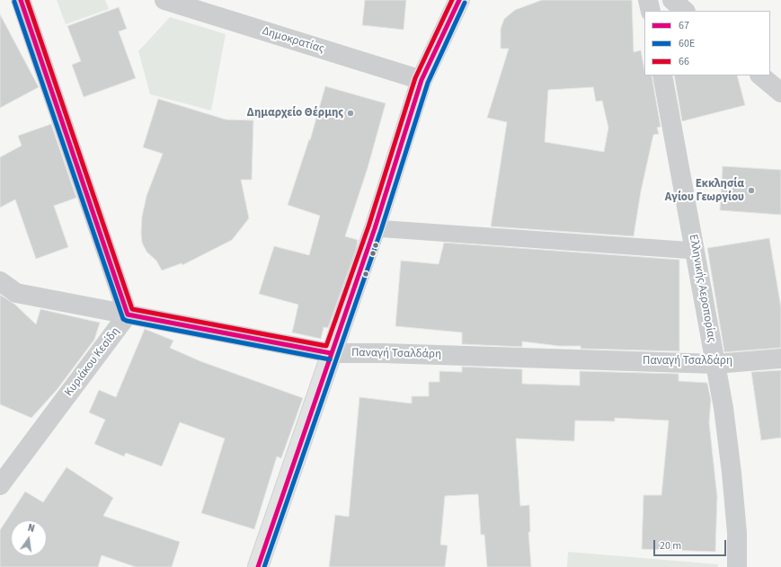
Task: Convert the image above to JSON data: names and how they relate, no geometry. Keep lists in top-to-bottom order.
{
  "streets": {
    "street": [
      "Δημοκρατίας",
      "Ελληνικής Αεροπορίας",
      "Παναγή Τσαλδάρη",
      "Κυριάκου Κεσίδη"
    ]
  },
  "crossings": [
    ["Ελληνικής Αεροπορίας", "Παναγή Τσαλδάρη"],
    ["Παναγή Τσαλδάρη", "Κυριάκου Κεσίδη"]
  ],
  "places": ["Δημαρχείο Θέρμης", "Εκκλησία Αγίου Γεωργίου"],
  "lines": ["transit line 67", "transit line 66", "transit line 60Ε"],
  "legend": ["67", "60Ε", "66"],
  "scale_bar": "20 m",
  "north": "top"
}
